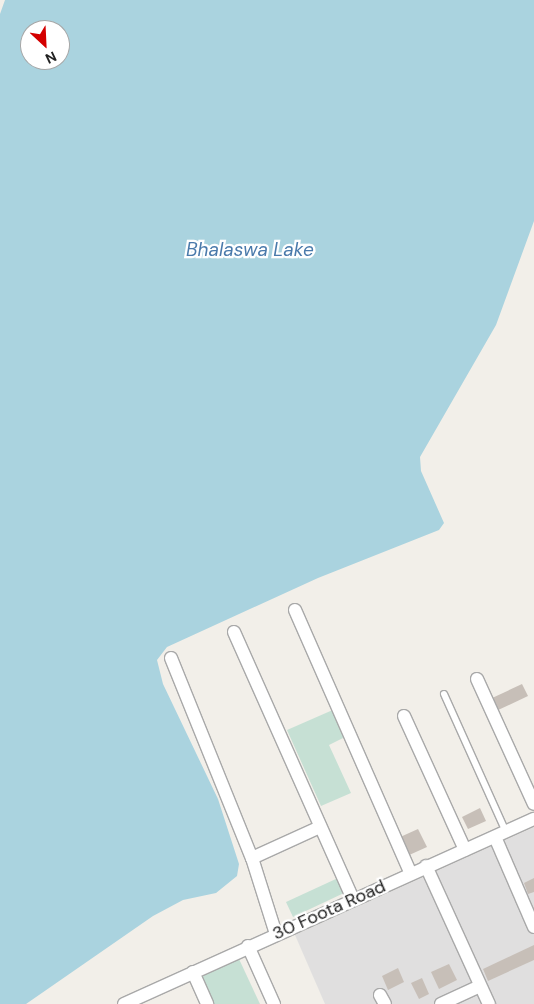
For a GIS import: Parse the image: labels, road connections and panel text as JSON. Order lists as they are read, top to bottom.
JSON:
{
  "streets": {
    "street": ["30 Foota Road"]
  },
  "water": ["Bhalaswa Lake"],
  "north": "bottom right"
}
